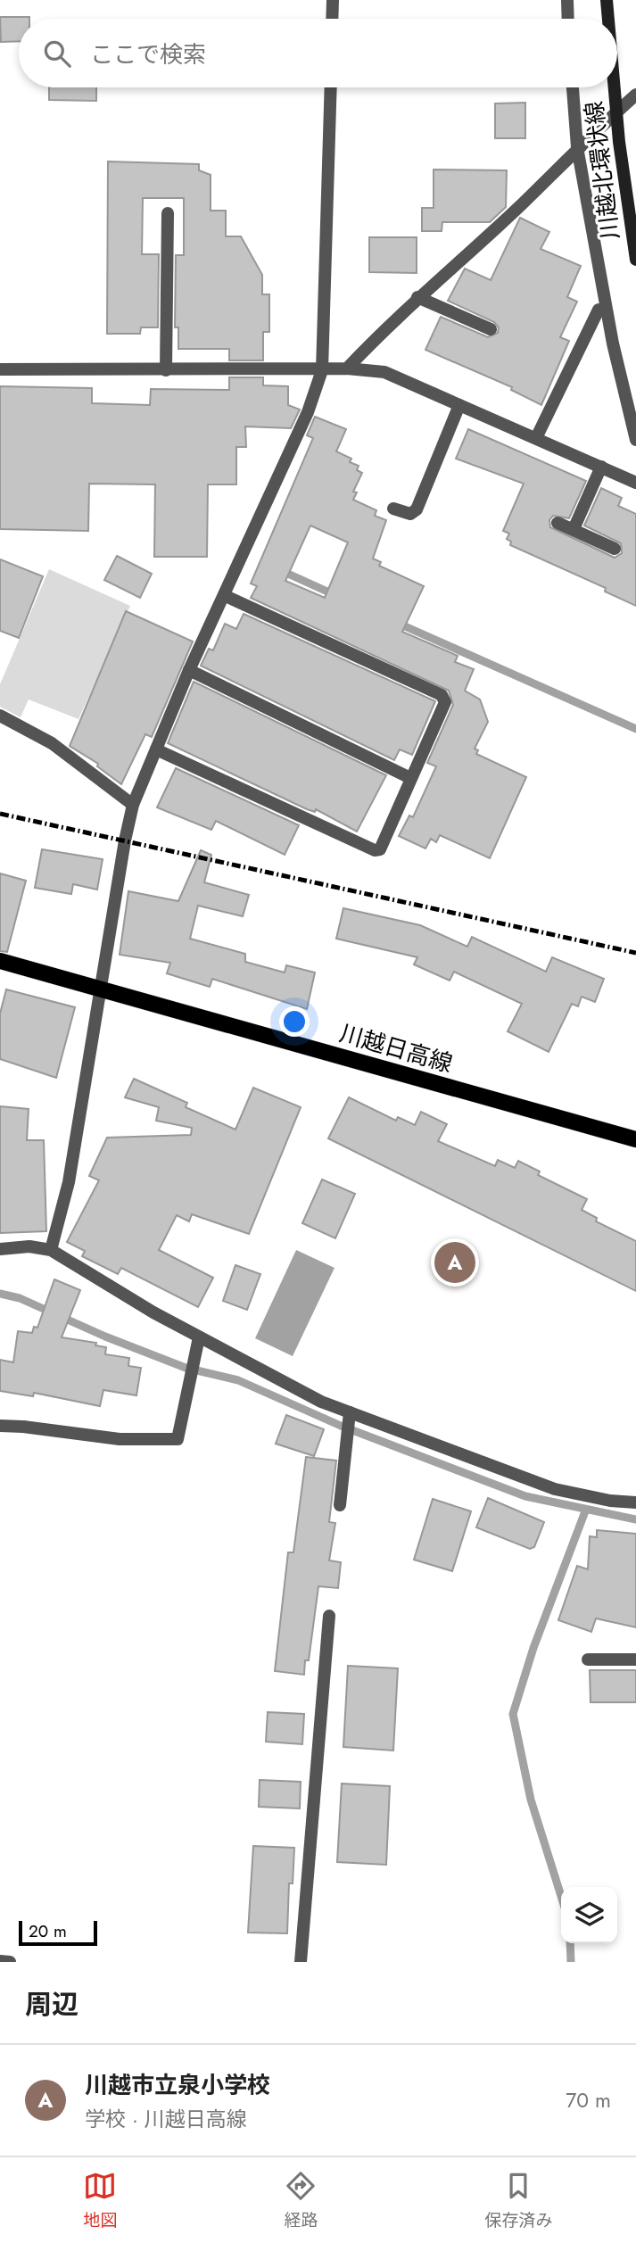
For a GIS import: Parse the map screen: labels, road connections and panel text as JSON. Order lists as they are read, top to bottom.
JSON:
{
  "streets": {
    "main road": ["川越北環状線", "川越日高線"]
  },
  "scale_bar": "20 m",
  "page": {
    "search": "ここで検索",
    "pins": "A",
    "scale": "20 m",
    "heading": "周辺",
    "list": [
      {
        "mark": "A",
        "name": "川越市立泉小学校",
        "note": "学校 · 川越日高線",
        "value": "70 m"
      }
    ],
    "nav": ["地図", "経路", "保存済み"]
  }
}
